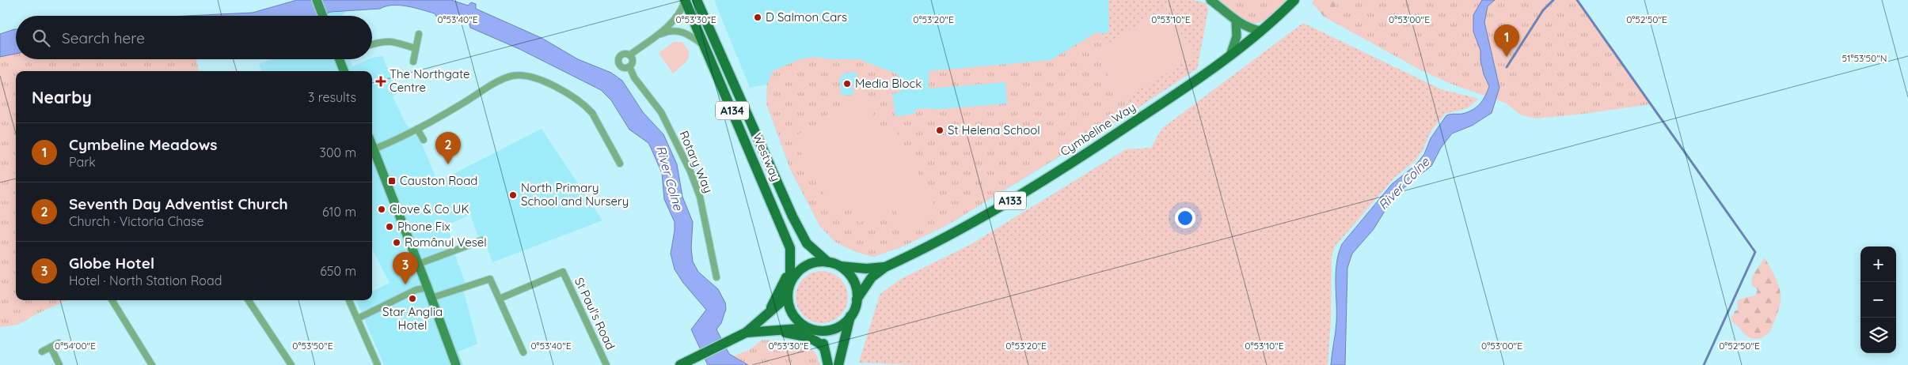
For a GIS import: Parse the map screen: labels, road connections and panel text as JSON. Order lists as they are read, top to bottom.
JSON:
{
  "streets": {
    "main road": [
      "A134",
      "Cymbeline Way",
      "Westway",
      "A133"
    ],
    "street": ["Rotary Way", "St Paul's Road"]
  },
  "crossings": [
    ["A134", "Westway"],
    ["A134", "A133"],
    ["Cymbeline Way", "A133"],
    ["Westway", "A133"]
  ],
  "water": ["River Colne"],
  "places": {
    "other": [
      "D Salmon Cars",
      "Media Block",
      "St Helena School",
      "North Primary School and Nursery",
      "Clove & Co UK",
      "Phone Fix",
      "Românul Vesel",
      "Star Anglia Hotel"
    ],
    "health": ["The Northgate Centre"],
    "transit": ["Causton Road"]
  },
  "page": {
    "search": "Search here",
    "pins": ["1", "2", "3"],
    "heading": ["Nearby", "3 results"],
    "list": [
      {
        "mark": "1",
        "name": "Cymbeline Meadows",
        "note": "Park",
        "value": "300 m"
      },
      {
        "mark": "2",
        "name": "Seventh Day Adventist Church",
        "note": "Church · Victoria Chase",
        "value": "610 m"
      },
      {
        "mark": "3",
        "name": "Globe Hotel",
        "note": "Hotel · North Station Road",
        "value": "650 m"
      }
    ],
    "map_buttons": ["+", "−"]
  },
  "coordinates": [
    "0°53'40\"E",
    "0°53'30\"E",
    "0°53'20\"E",
    "0°53'10\"E",
    "0°53'00\"E",
    "0°52'50\"E",
    "51°53'50\"N",
    "0°54'00\"E",
    "0°53'50\"E"
  ]
}
